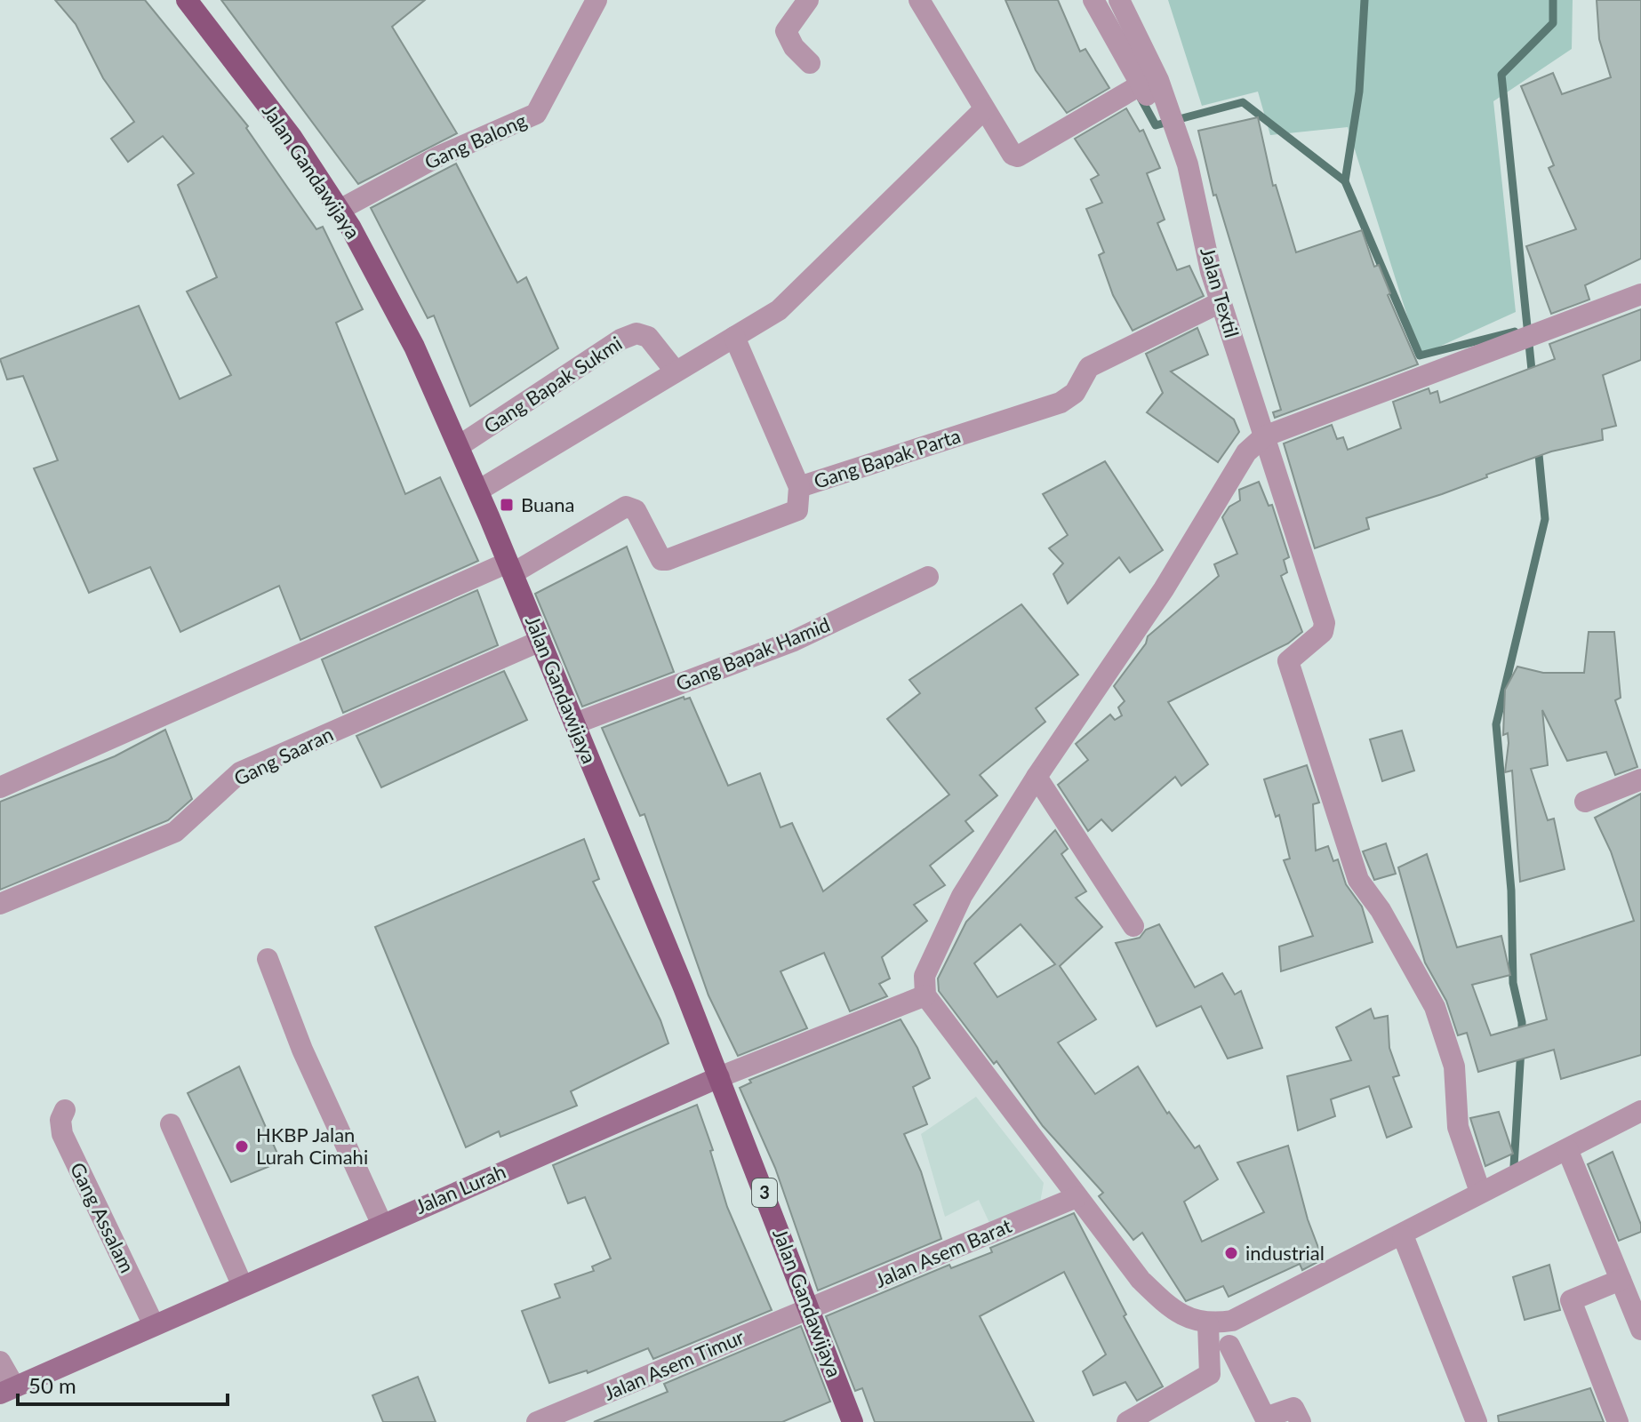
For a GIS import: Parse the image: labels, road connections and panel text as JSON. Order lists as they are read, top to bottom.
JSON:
{
  "streets": {
    "main road": ["Jalan Gandawijaya", "Jalan Lurah", "3"],
    "street": [
      "Gang Balong",
      "Jalan Textil",
      "Gang Bapak Sukmi",
      "Gang Bapak Parta",
      "Gang Bapak Hamid",
      "Gang Saaran",
      "Gang Assalam",
      "Jalan Asem Barat",
      "Jalan Asem Timur"
    ]
  },
  "crossings": [
    ["Gang Balong", "Jalan Gandawijaya"],
    ["Jalan Gandawijaya", "Gang Bapak Sukmi"],
    ["Jalan Gandawijaya", "Gang Bapak Parta"],
    ["Jalan Gandawijaya", "Gang Bapak Hamid"],
    ["Jalan Gandawijaya", "Gang Saaran"],
    ["Jalan Gandawijaya", "Jalan Lurah"],
    ["Jalan Gandawijaya", "Jalan Asem Barat"],
    ["Jalan Gandawijaya", "Jalan Asem Timur"],
    ["Jalan Textil", "Gang Bapak Parta"],
    ["Jalan Lurah", "Gang Assalam"],
    ["Jalan Asem Barat", "Jalan Asem Timur"]
  ],
  "places": {
    "transit": ["Buana"],
    "other": ["HKBP Jalan Lurah Cimahi", "industrial"]
  },
  "scale_bar": "50 m"
}
